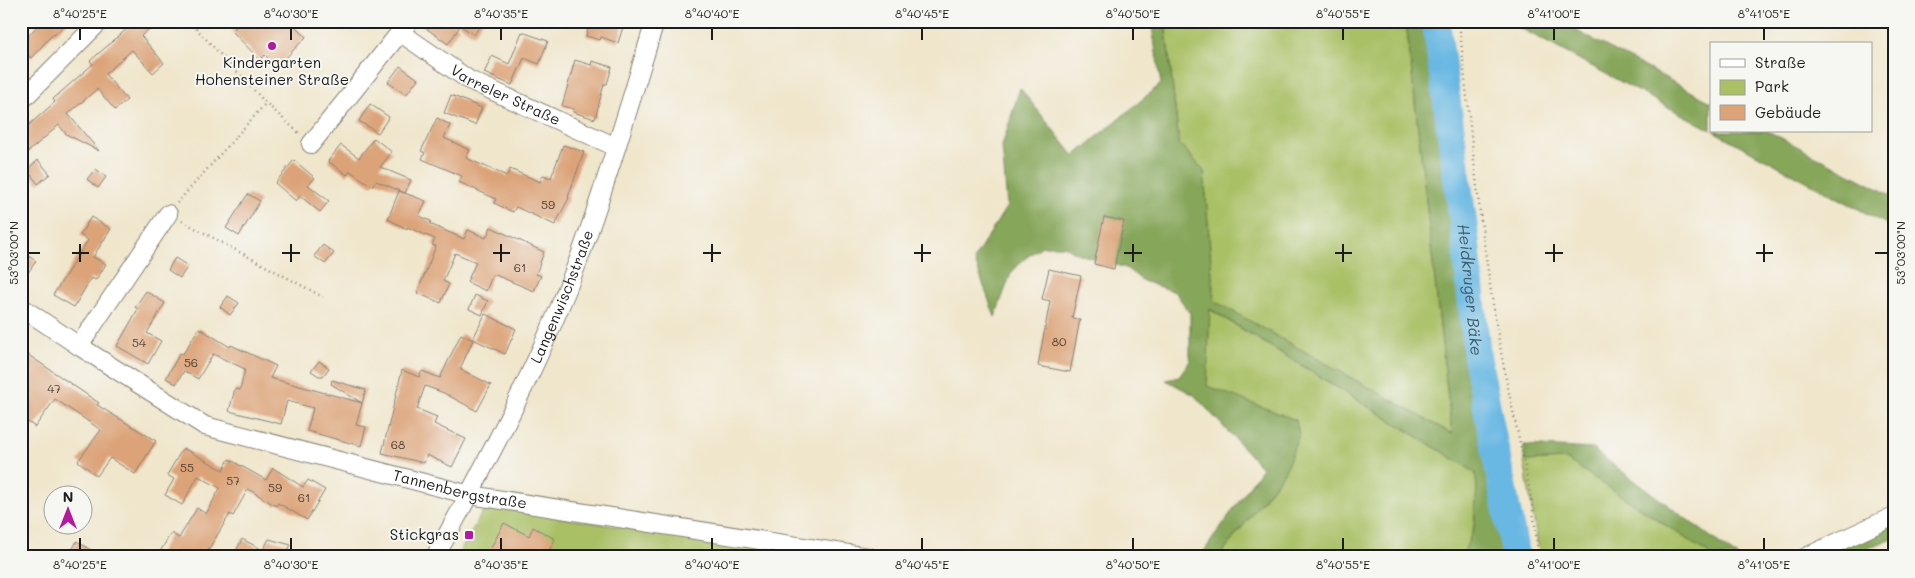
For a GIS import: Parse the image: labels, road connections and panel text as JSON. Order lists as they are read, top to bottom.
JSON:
{
  "streets": {
    "street": ["Varreler Straße", "Langenwischstraße", "Tannenbergstraße"]
  },
  "crossings": [
    ["Varreler Straße", "Langenwischstraße"],
    ["Langenwischstraße", "Tannenbergstraße"]
  ],
  "water": ["Heidkruger Bäke"],
  "places": {
    "other": ["Kindergarten Hohensteiner Straße"],
    "transit": ["Stickgras"]
  },
  "house_numbers": [
    "59",
    "61",
    "80",
    "54",
    "56",
    "47",
    "68",
    "55",
    "57",
    "59",
    "61"
  ],
  "legend": ["Straße", "Park", "Gebäude"],
  "north": "top",
  "coordinates": [
    "8°40'25\"E",
    "8°40'30\"E",
    "8°40'35\"E",
    "8°40'40\"E",
    "8°40'45\"E",
    "8°40'50\"E",
    "8°40'55\"E",
    "8°41'00\"E",
    "8°41'05\"E",
    "53°03'00\"N"
  ]
}
